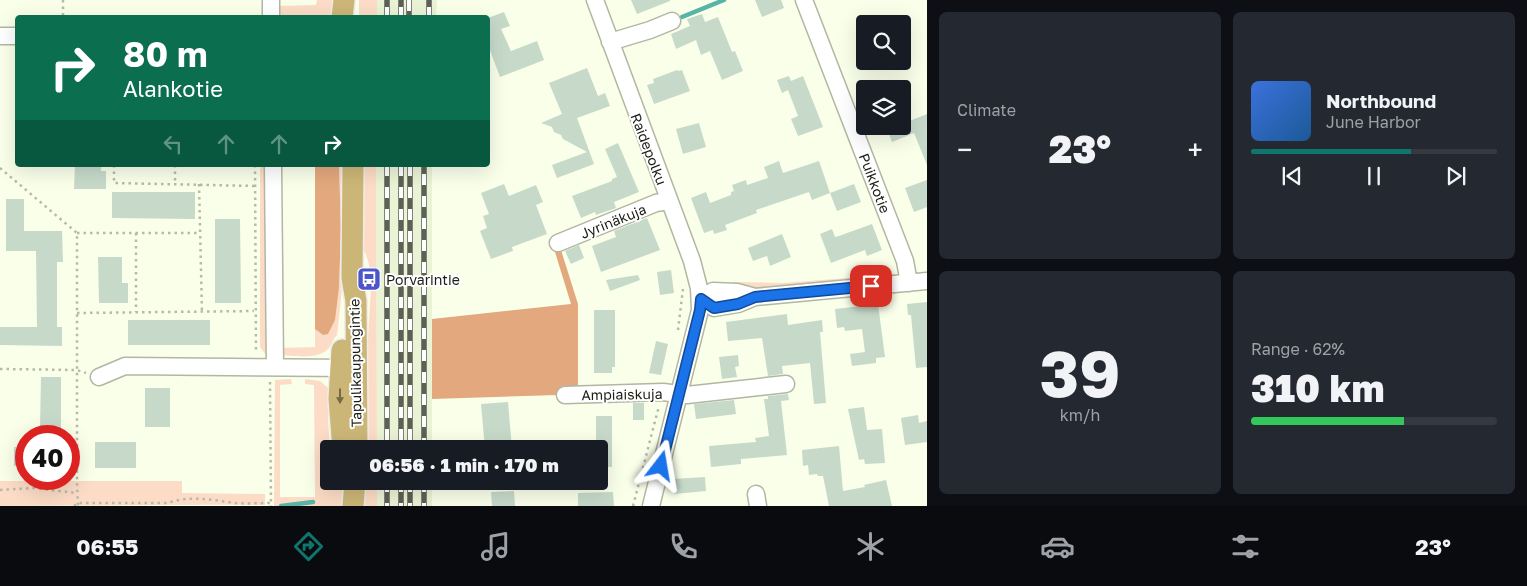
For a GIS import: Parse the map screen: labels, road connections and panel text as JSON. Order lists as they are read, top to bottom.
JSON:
{
  "streets": {
    "main road": ["Tapulikaupungintie"],
    "street": [
      "Raidepolku",
      "Puikkotie",
      "Jyrinäkuja",
      "Ampiaiskuja"
    ]
  },
  "crossings": [
    ["Raidepolku", "Jyrinäkuja"]
  ],
  "places": {
    "bus stop": ["Porvarintie"]
  },
  "page": {
    "tile": [
      "Climate",
      ["39", "km/h"],
      ["Range · 62%", "310 km"]
    ],
    "turn": ["80 m", "Alankotie"],
    "song": ["Northbound", "June Harbor"],
    "heat": ["−", "23°", "+"],
    "limit": "40",
    "trip": "06:56 · 1 min · 170 m",
    "tabs": ["06:55", "23°"]
  }
}
